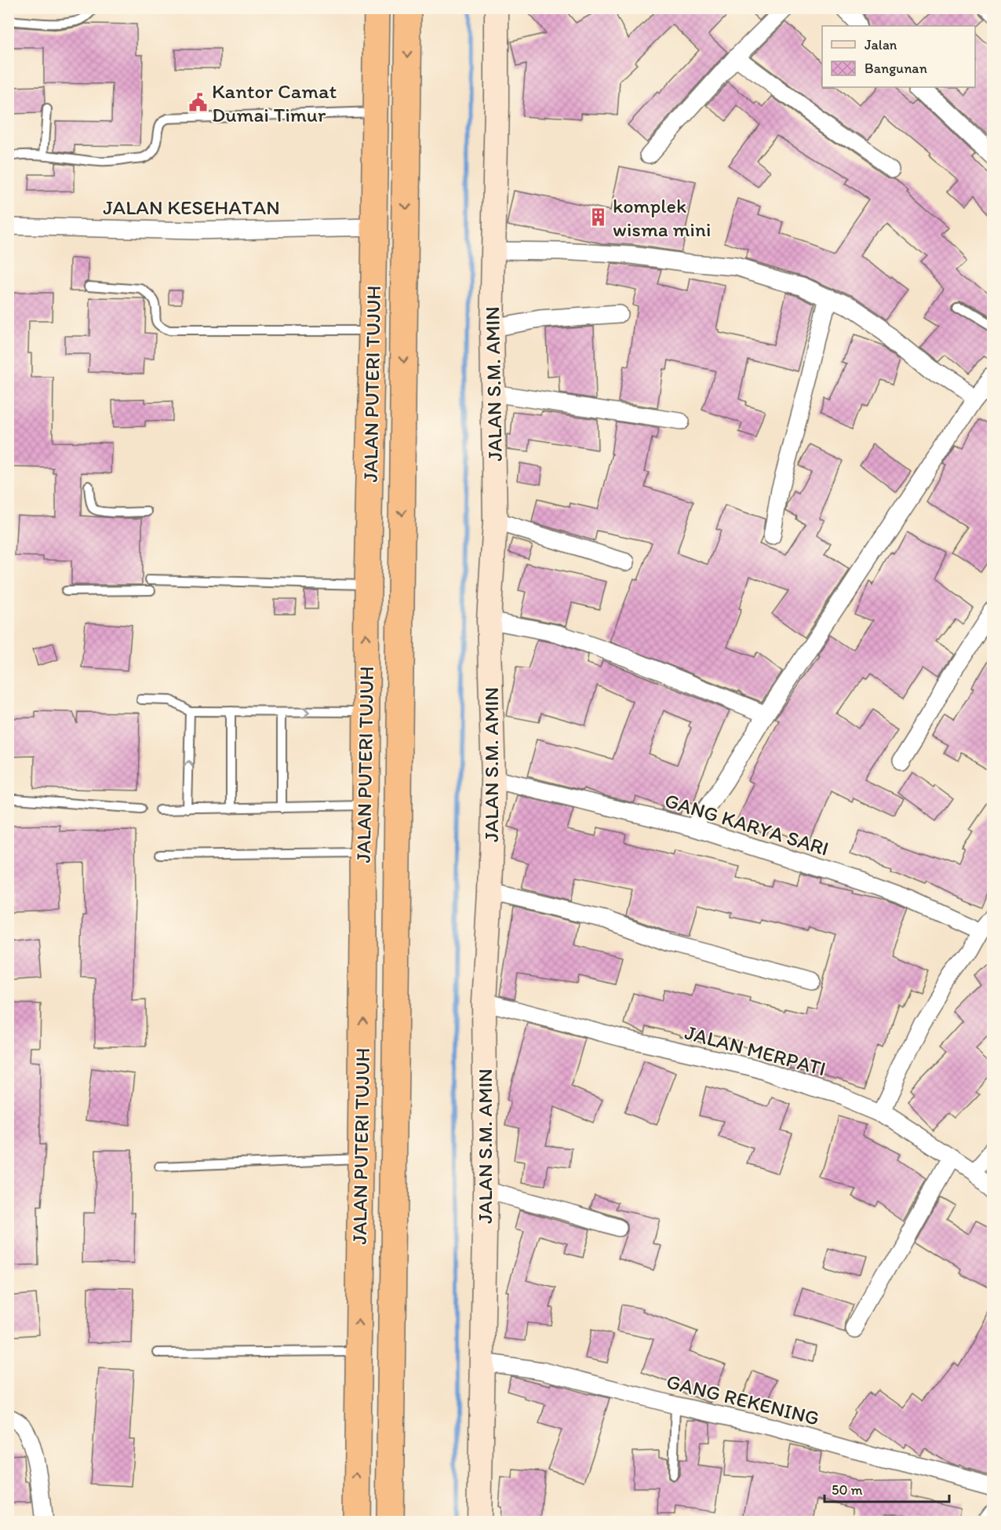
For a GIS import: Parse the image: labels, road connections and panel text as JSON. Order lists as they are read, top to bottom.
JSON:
{
  "streets": {
    "highway": ["JALAN PUTERI TUJUH"],
    "street": [
      "JALAN KESEHATAN",
      "JALAN S.M. AMIN",
      "GANG KARYA SARI",
      "JALAN MERPATI",
      "GANG REKENING"
    ]
  },
  "crossings": [
    ["JALAN KESEHATAN", "JALAN PUTERI TUJUH"],
    ["JALAN S.M. AMIN", "GANG KARYA SARI"],
    ["JALAN S.M. AMIN", "JALAN MERPATI"],
    ["JALAN S.M. AMIN", "GANG REKENING"]
  ],
  "places": {
    "public building": ["Kantor Camat Dumai Timur"],
    "building": ["komplek wisma mini"]
  },
  "legend": ["Jalan", "Bangunan"],
  "scale_bar": "50 m"
}
